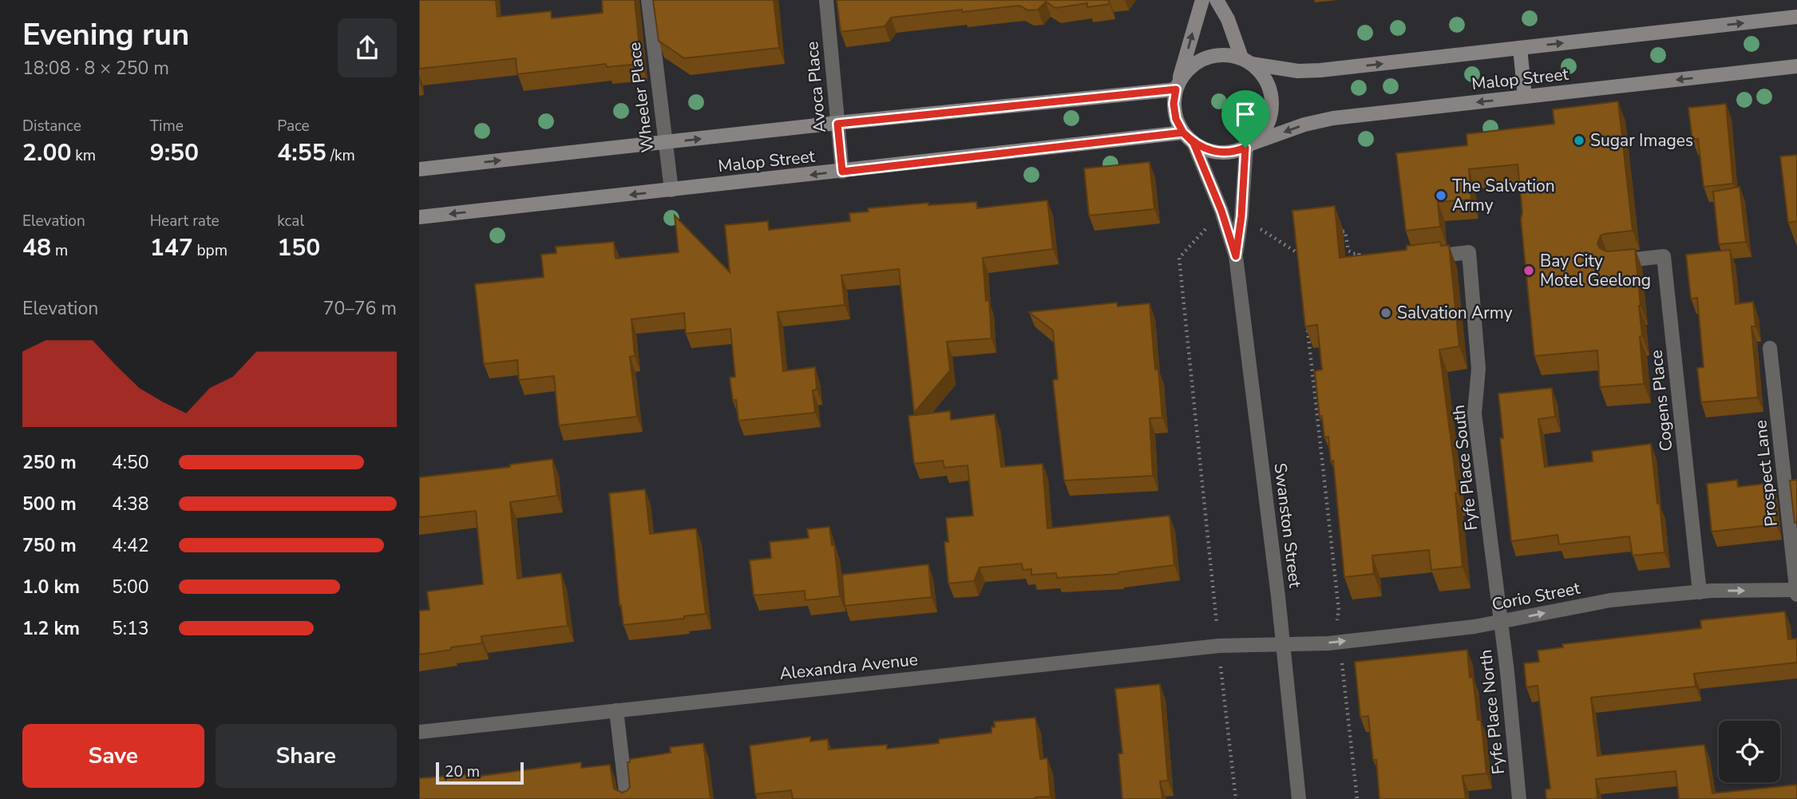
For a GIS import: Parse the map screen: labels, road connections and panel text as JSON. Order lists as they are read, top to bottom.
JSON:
{
  "streets": {
    "street": [
      "Malop Street",
      "Avoca Place",
      "Wheeler Place",
      "Cogens Place",
      "Fyfe Place South",
      "Prospect Lane",
      "Swanston Street",
      "Corio Street",
      "Alexandra Avenue",
      "Fyfe Place North"
    ]
  },
  "crossings": [
    ["Malop Street", "Avoca Place"],
    ["Malop Street", "Wheeler Place"],
    ["Malop Street", "Swanston Street"],
    ["Cogens Place", "Corio Street"],
    ["Fyfe Place South", "Corio Street"],
    ["Fyfe Place South", "Fyfe Place North"],
    ["Prospect Lane", "Corio Street"],
    ["Swanston Street", "Corio Street"],
    ["Swanston Street", "Alexandra Avenue"],
    ["Corio Street", "Alexandra Avenue"],
    ["Corio Street", "Fyfe Place North"]
  ],
  "one_way": ["Corio Street"],
  "places": [
    "Sugar Images",
    "The Salvation Army",
    "Bay City Motel Geelong",
    "Salvation Army"
  ],
  "scale_bar": "20 m",
  "page": {
    "heading": ["Evening run", "18:08 · 8 × 250 m"],
    "stats": [
      ["Distance", "2.00 km"],
      ["Time", "9:50"],
      ["Pace", "4:55 /km"],
      ["Elevation", "48 m"],
      ["Heart rate", "147 bpm"],
      ["kcal", "150"]
    ],
    "chart": ["Elevation", "70–76 m"],
    "list": [
      {
        "name": "250 m",
        "note": "4:50"
      },
      {
        "name": "500 m",
        "note": "4:38"
      },
      {
        "name": "750 m",
        "note": "4:42"
      },
      {
        "name": "1.0 km",
        "note": "5:00"
      },
      {
        "name": "1.2 km",
        "note": "5:13"
      }
    ],
    "buttons": ["Save", "Share"],
    "scale": "20 m"
  }
}
